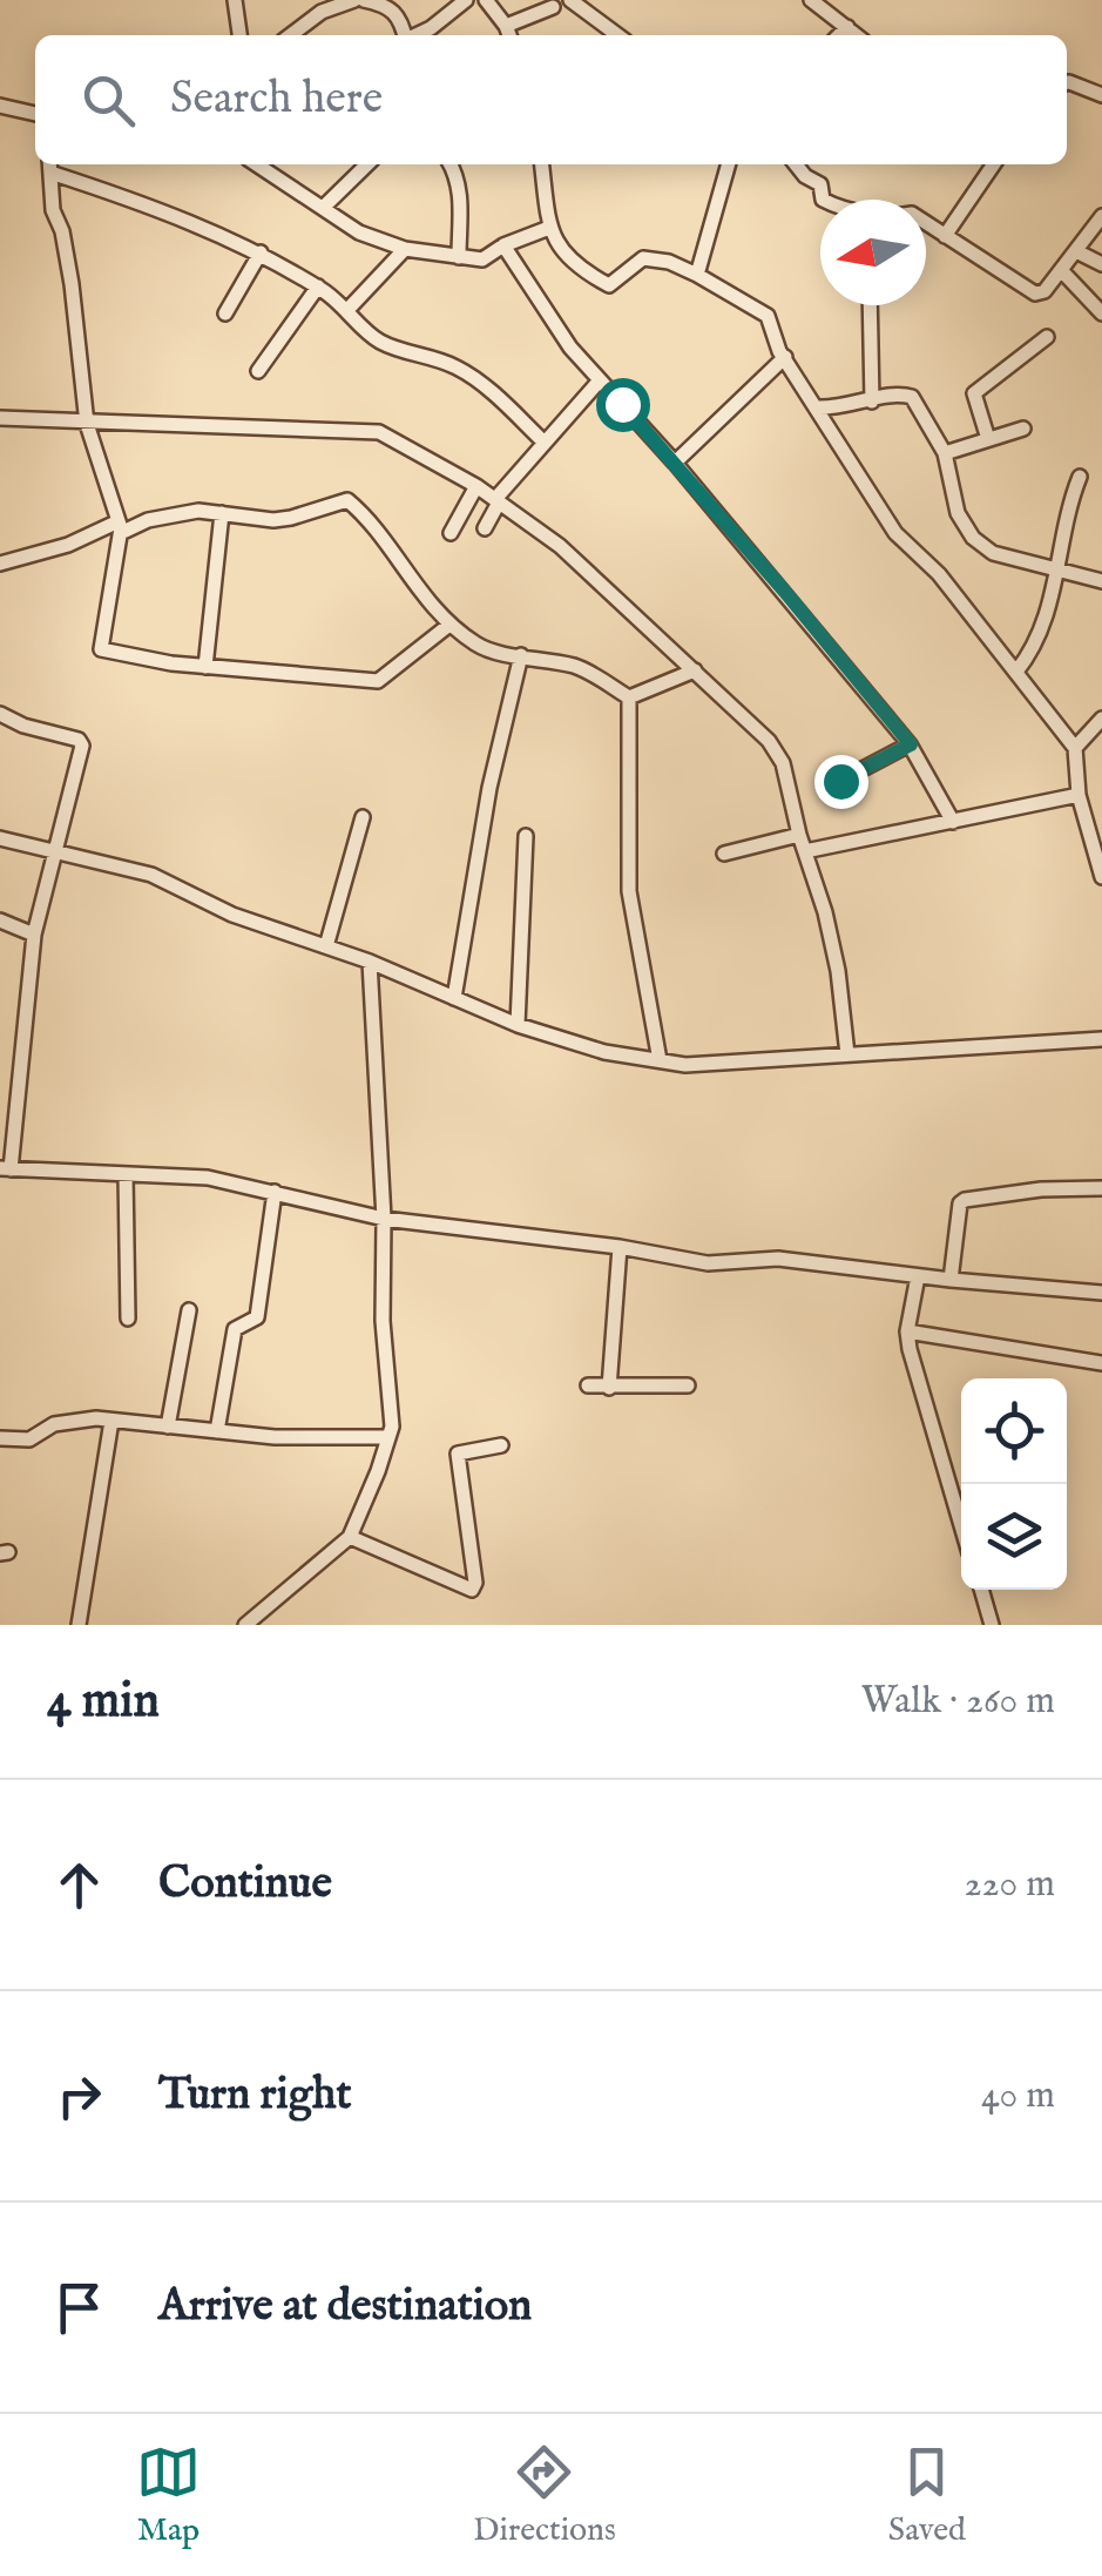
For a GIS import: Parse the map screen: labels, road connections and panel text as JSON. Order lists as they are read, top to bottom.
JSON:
{
  "north": "left",
  "page": {
    "search": "Search here",
    "heading": ["4 min", "Walk · 260 m"],
    "list": [
      ["Continue", "220 m"],
      ["Turn right", "40 m"],
      "Arrive at destination"
    ],
    "nav": ["Map", "Directions", "Saved"]
  }
}
